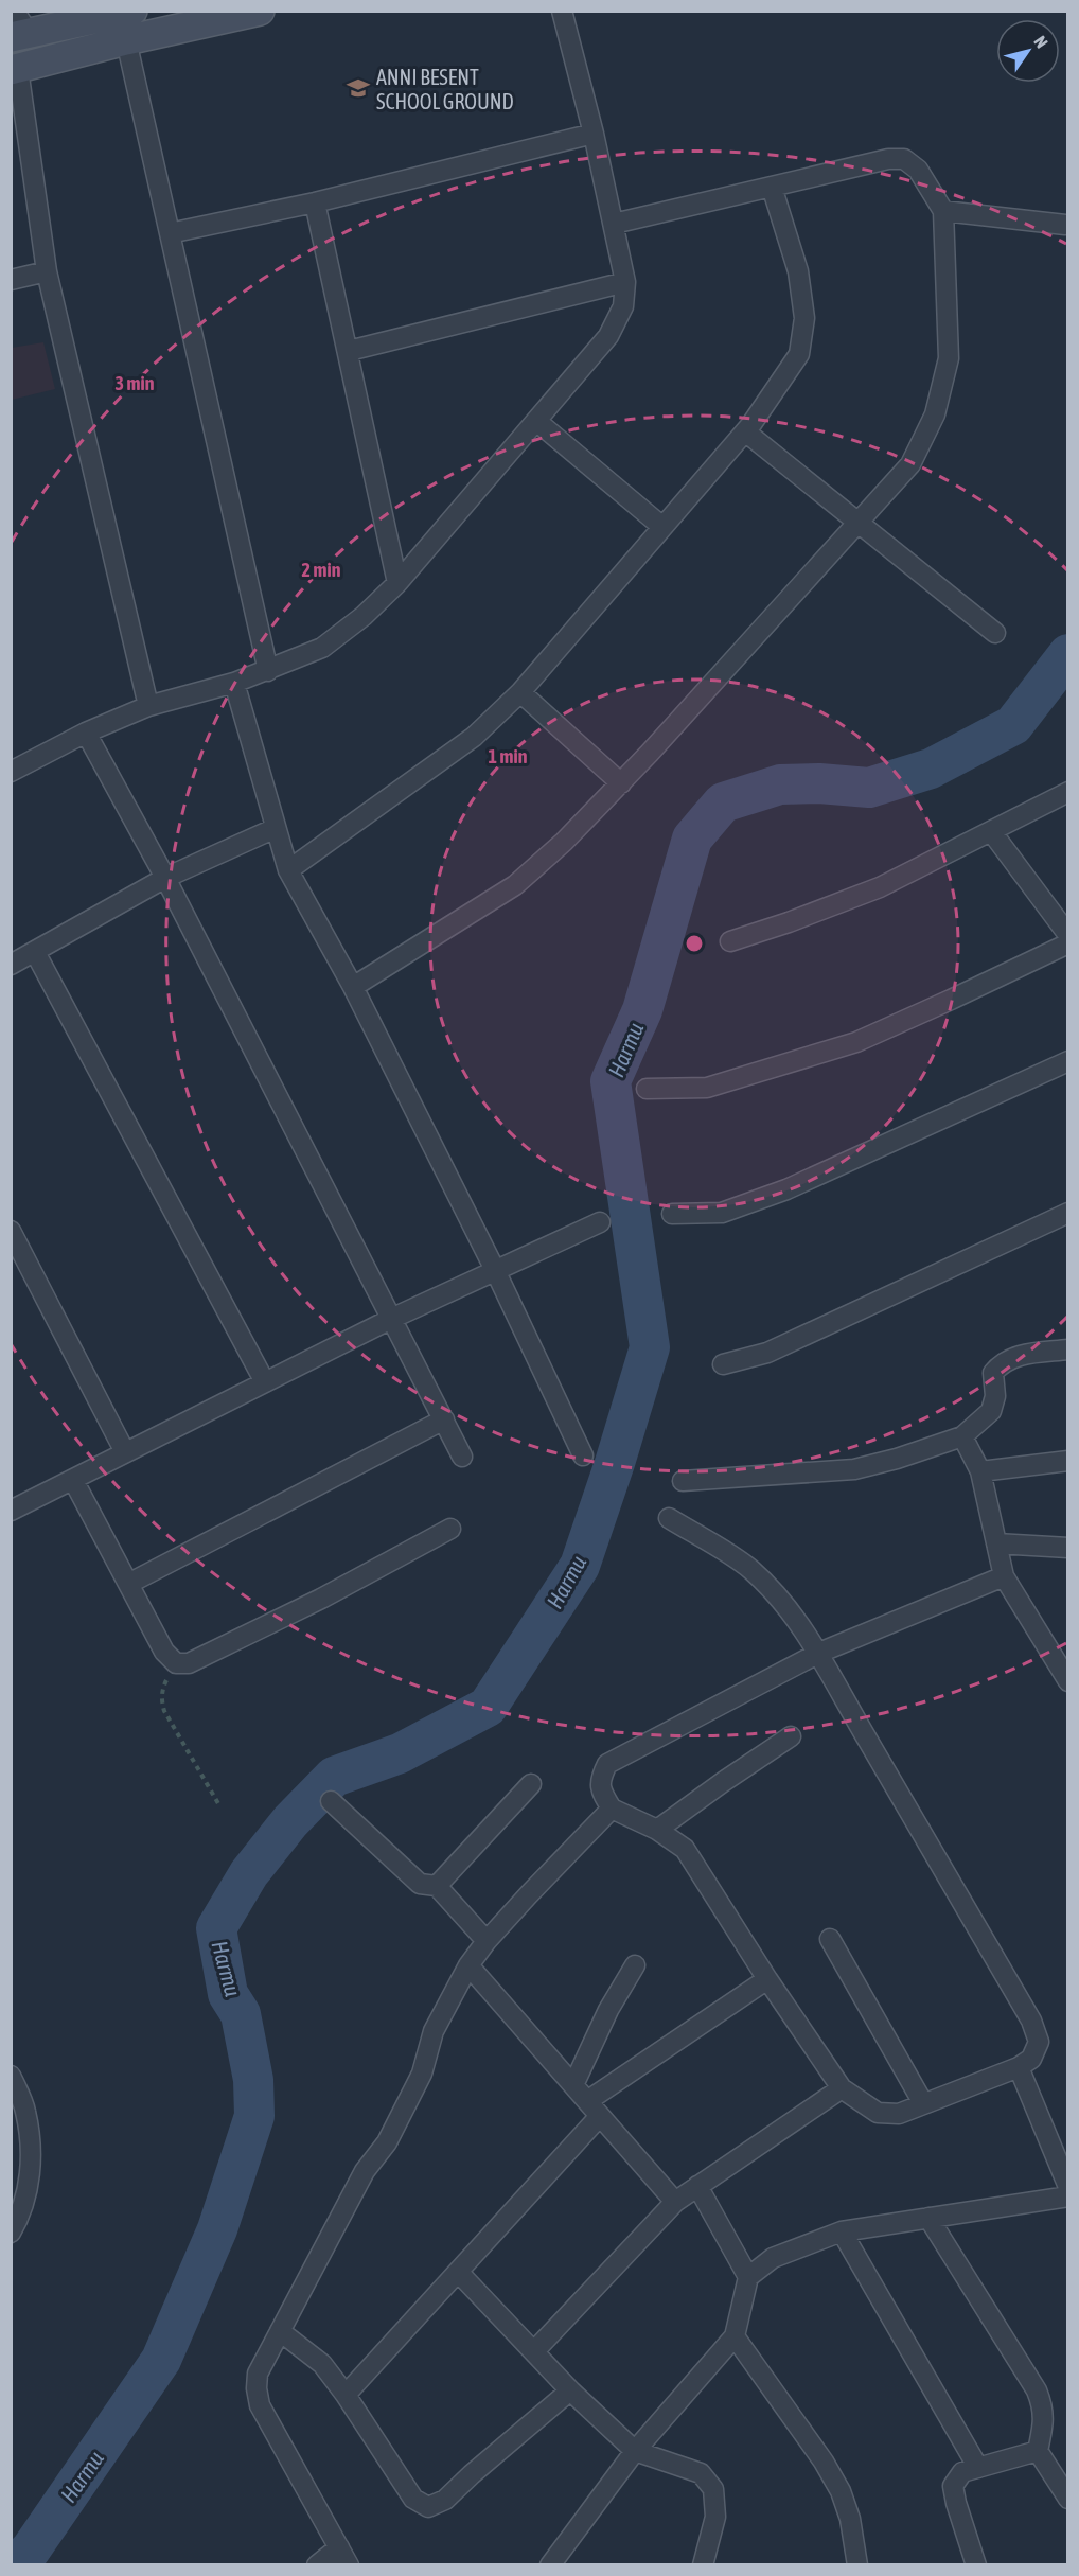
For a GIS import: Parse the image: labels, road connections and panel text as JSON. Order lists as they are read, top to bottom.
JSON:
{
  "water": ["Harmu"],
  "places": {
    "school or university": ["ANNI BESENT SCHOOL GROUND"]
  },
  "north": "top right",
  "rings": ["3 min", "2 min", "1 min"]
}
